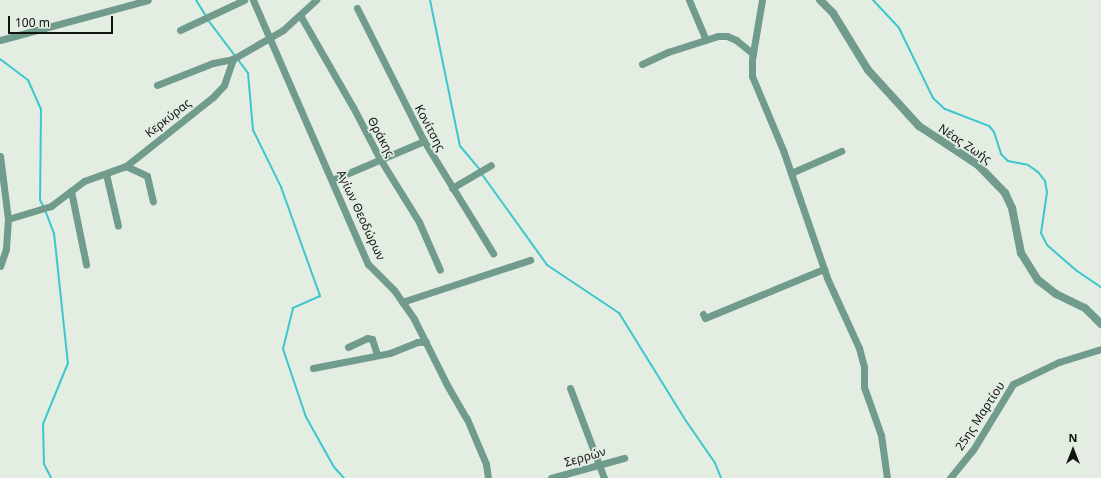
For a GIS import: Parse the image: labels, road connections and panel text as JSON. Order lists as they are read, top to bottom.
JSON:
{
  "streets": {
    "street": [
      "Κερκύρας",
      "Κονίτσης",
      "Θράκης",
      "Νέας Ζωής",
      "Αγίων Θεοδώρων",
      "25ης Μαρτίου",
      "Σερρών"
    ]
  },
  "scale_bar": "100 m",
  "north": "top"
}
